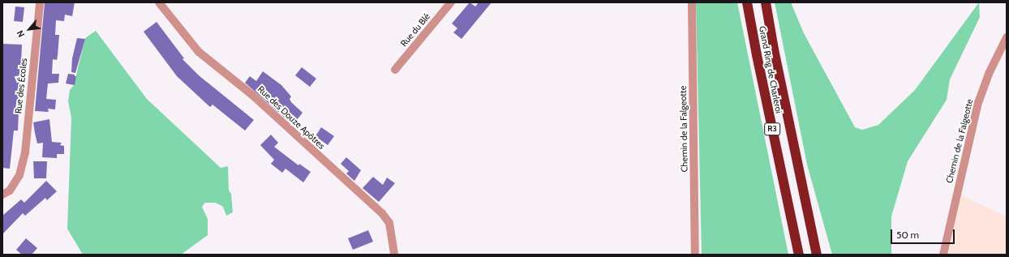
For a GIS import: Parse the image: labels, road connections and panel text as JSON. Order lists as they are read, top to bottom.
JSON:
{
  "streets": {
    "highway": ["Grand Ring de Charleroi", "R3"],
    "street": [
      "Rue du Blé",
      "Rue des Écoles",
      "Rue des Douze Apôtres",
      "Chemin de la Falgeotte"
    ]
  },
  "scale_bar": "50 m",
  "north": "bottom left"
}
